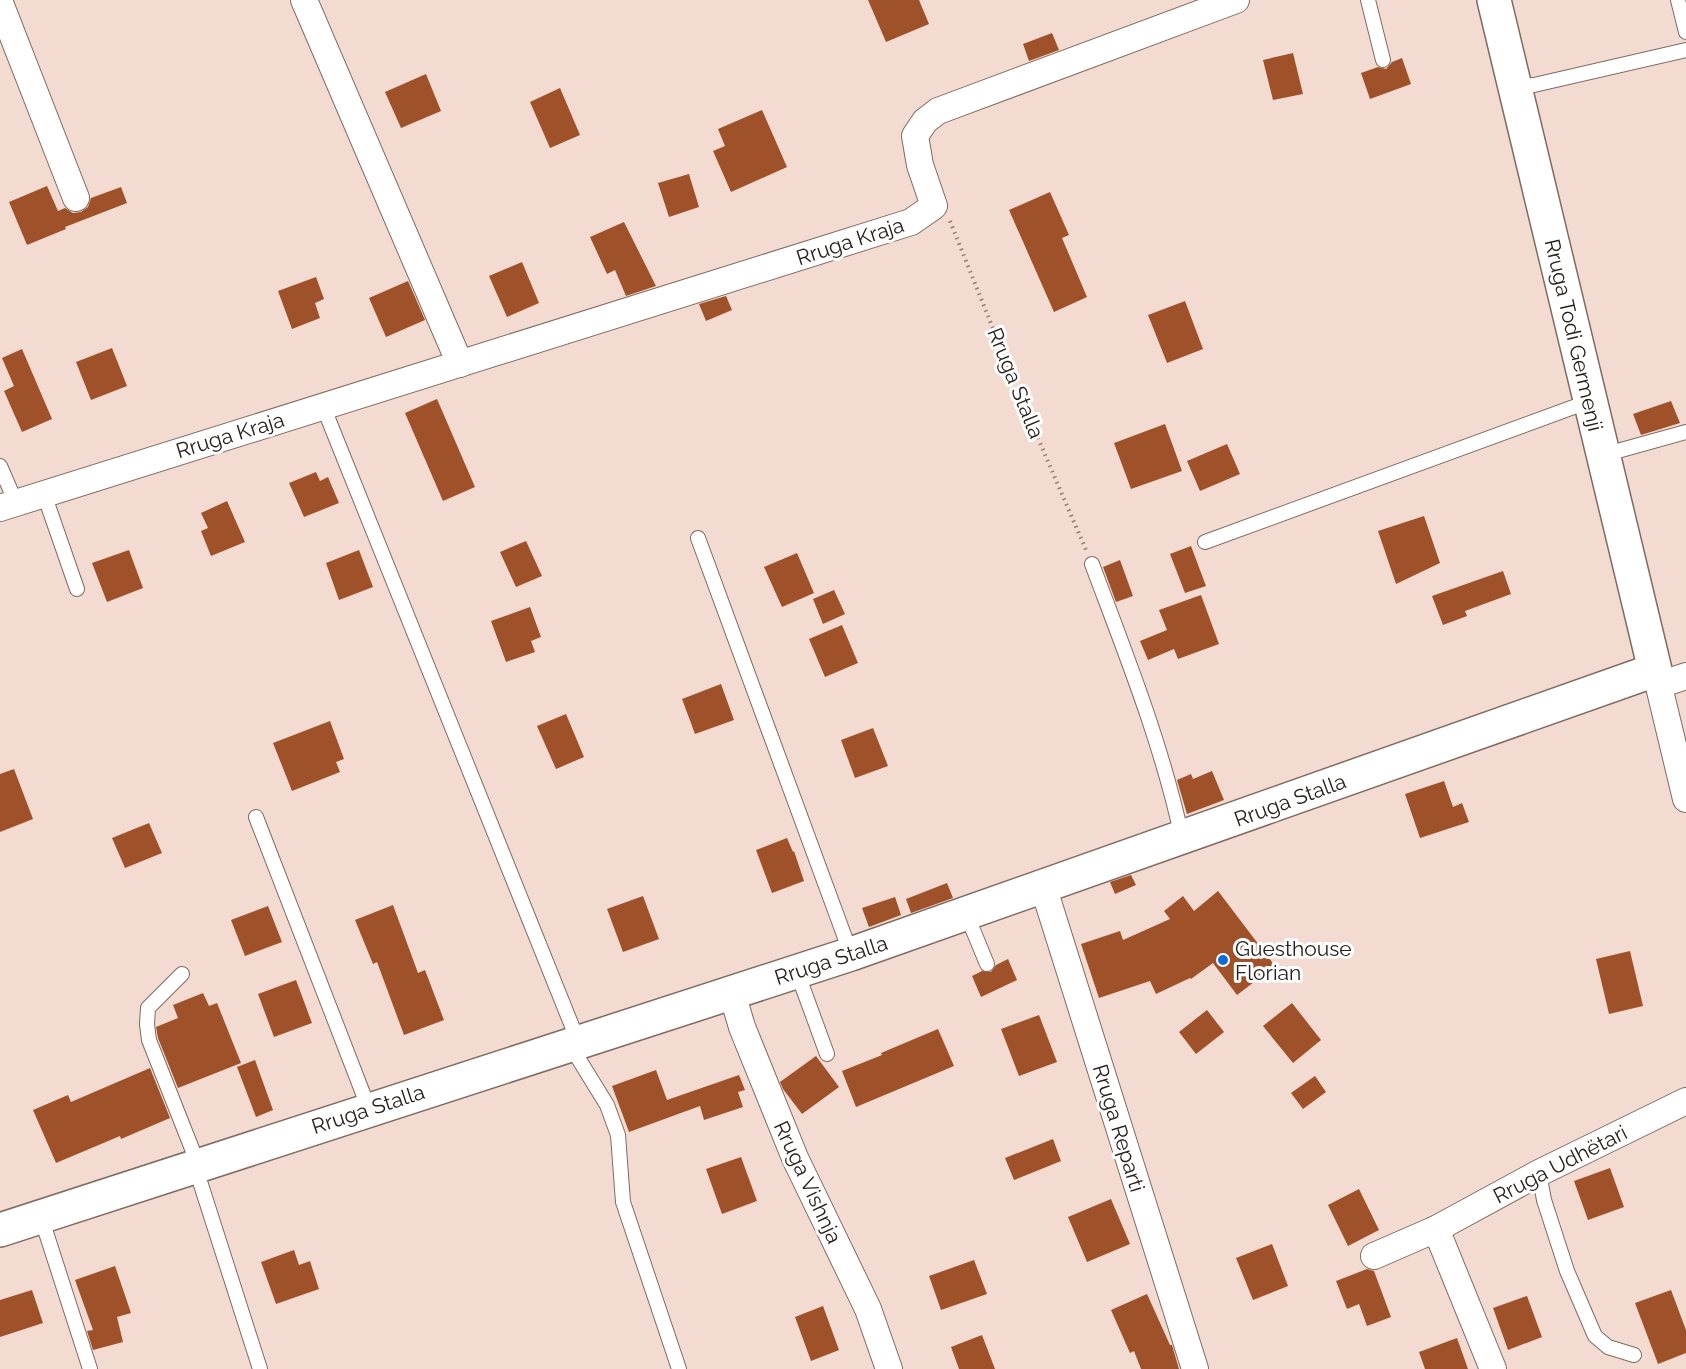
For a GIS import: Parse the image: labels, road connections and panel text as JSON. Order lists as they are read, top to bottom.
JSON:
{
  "streets": {
    "street": [
      "Rruga Kraja",
      "Rruga Todi Germenji",
      "Rruga Stalla",
      "Rruga Reparti",
      "Rruga Udhëtari",
      "Rruga Vishnja"
    ]
  },
  "crossings": [
    ["Rruga Kraja", "Rruga Stalla"],
    ["Rruga Todi Germenji", "Rruga Stalla"],
    ["Rruga Stalla", "Rruga Reparti"],
    ["Rruga Stalla", "Rruga Vishnja"]
  ],
  "places": ["Guesthouse Florian"]
}
